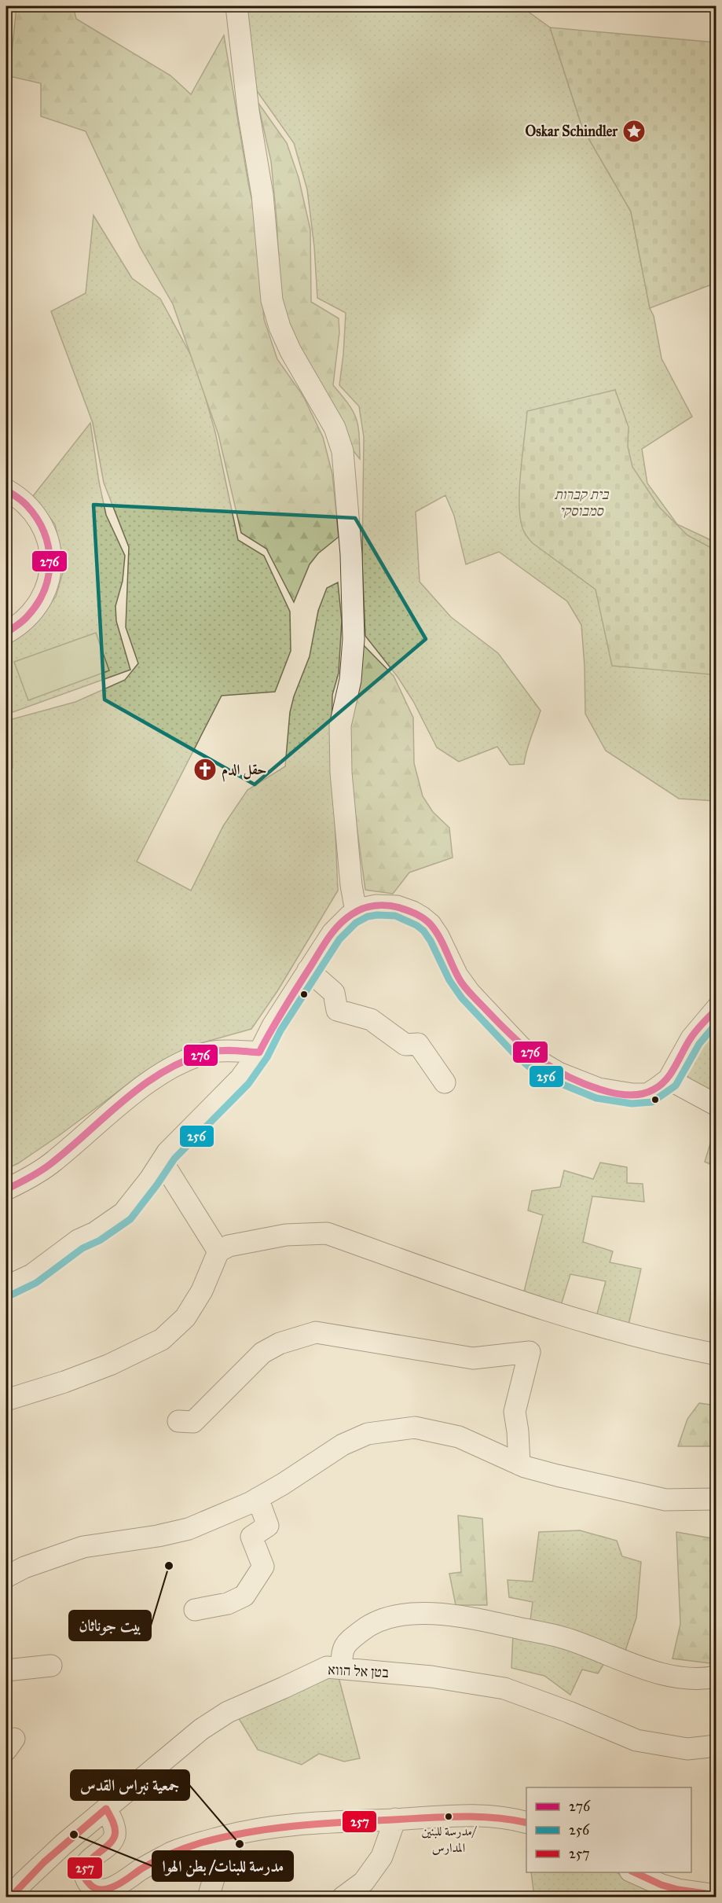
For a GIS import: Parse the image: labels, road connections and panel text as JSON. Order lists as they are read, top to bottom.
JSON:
{
  "streets": {
    "street": ["בטן אל הווא"]
  },
  "parks": ["בית קברות סמבוסקי"],
  "places": {
    "place": ["Oskar Schindler"],
    "church": ["حقل الدم"],
    "other": [
      "بيت جوناثان",
      "مدرسة للبنين/ المدارس",
      "مدرسة للبنات/ بطن الهوا",
      "جمعية نبراس القدس"
    ]
  },
  "lines": ["transit line 276", "transit line 256", "transit line 257"],
  "legend": ["276", "256", "257"]
}
